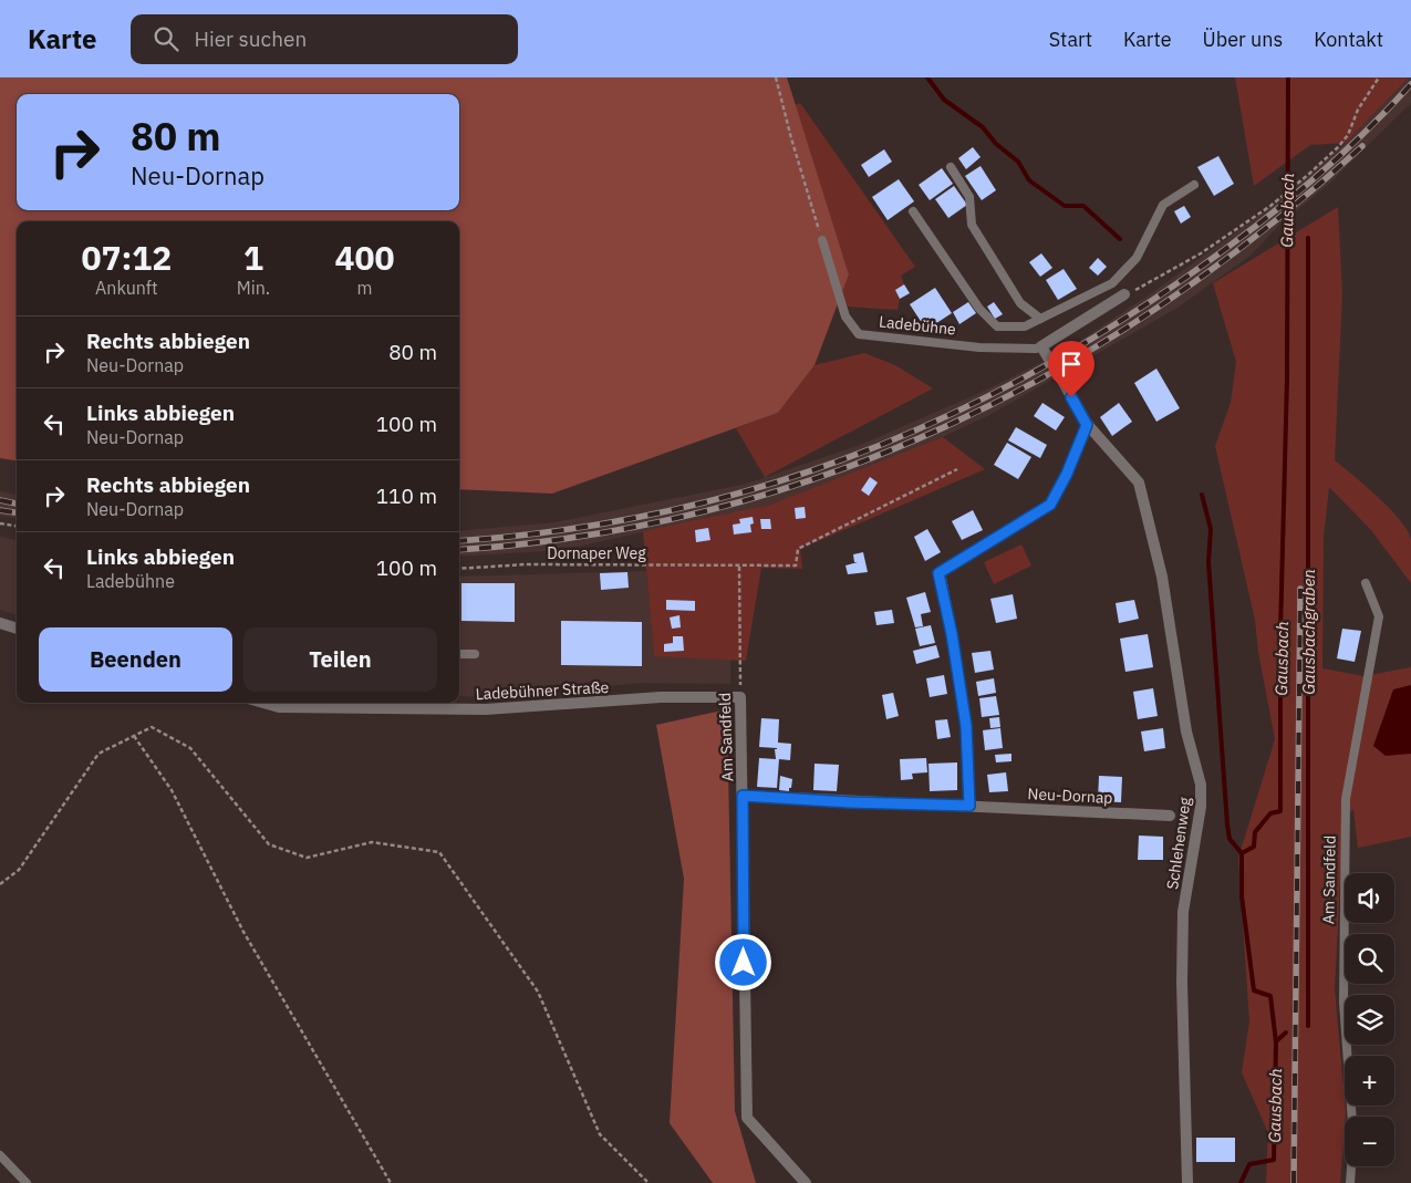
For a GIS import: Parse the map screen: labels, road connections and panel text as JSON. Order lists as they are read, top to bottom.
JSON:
{
  "streets": {
    "street": [
      "Ladebühne",
      "Ladebühner Straße",
      "Am Sandfeld",
      "Neu-Dornap",
      "Schlehenweg"
    ],
    "path": ["Dornaper Weg"]
  },
  "crossings": [
    ["Dornaper Weg", "Am Sandfeld"],
    ["Ladebühner Straße", "Am Sandfeld"],
    ["Am Sandfeld", "Neu-Dornap"]
  ],
  "water": ["Gausbach", "Gausbachgraben"],
  "page": {
    "header": "Karte",
    "search": "Hier suchen",
    "nav": [
      "Start",
      "Karte",
      "Über uns",
      "Kontakt"
    ],
    "turn": ["80 m", "Neu-Dornap"],
    "eta": [
      "07:12",
      "Ankunft",
      "1",
      "Min.",
      "400",
      "m"
    ],
    "list": [
      {
        "name": "Rechts abbiegen",
        "note": "Neu-Dornap",
        "value": "80 m"
      },
      {
        "name": "Links abbiegen",
        "note": "Neu-Dornap",
        "value": "100 m"
      },
      {
        "name": "Rechts abbiegen",
        "note": "Neu-Dornap",
        "value": "110 m"
      },
      {
        "name": "Links abbiegen",
        "note": "Ladebühne",
        "value": "100 m"
      }
    ],
    "buttons": ["Beenden", "Teilen"],
    "map_buttons": ["+", "−"]
  }
}
